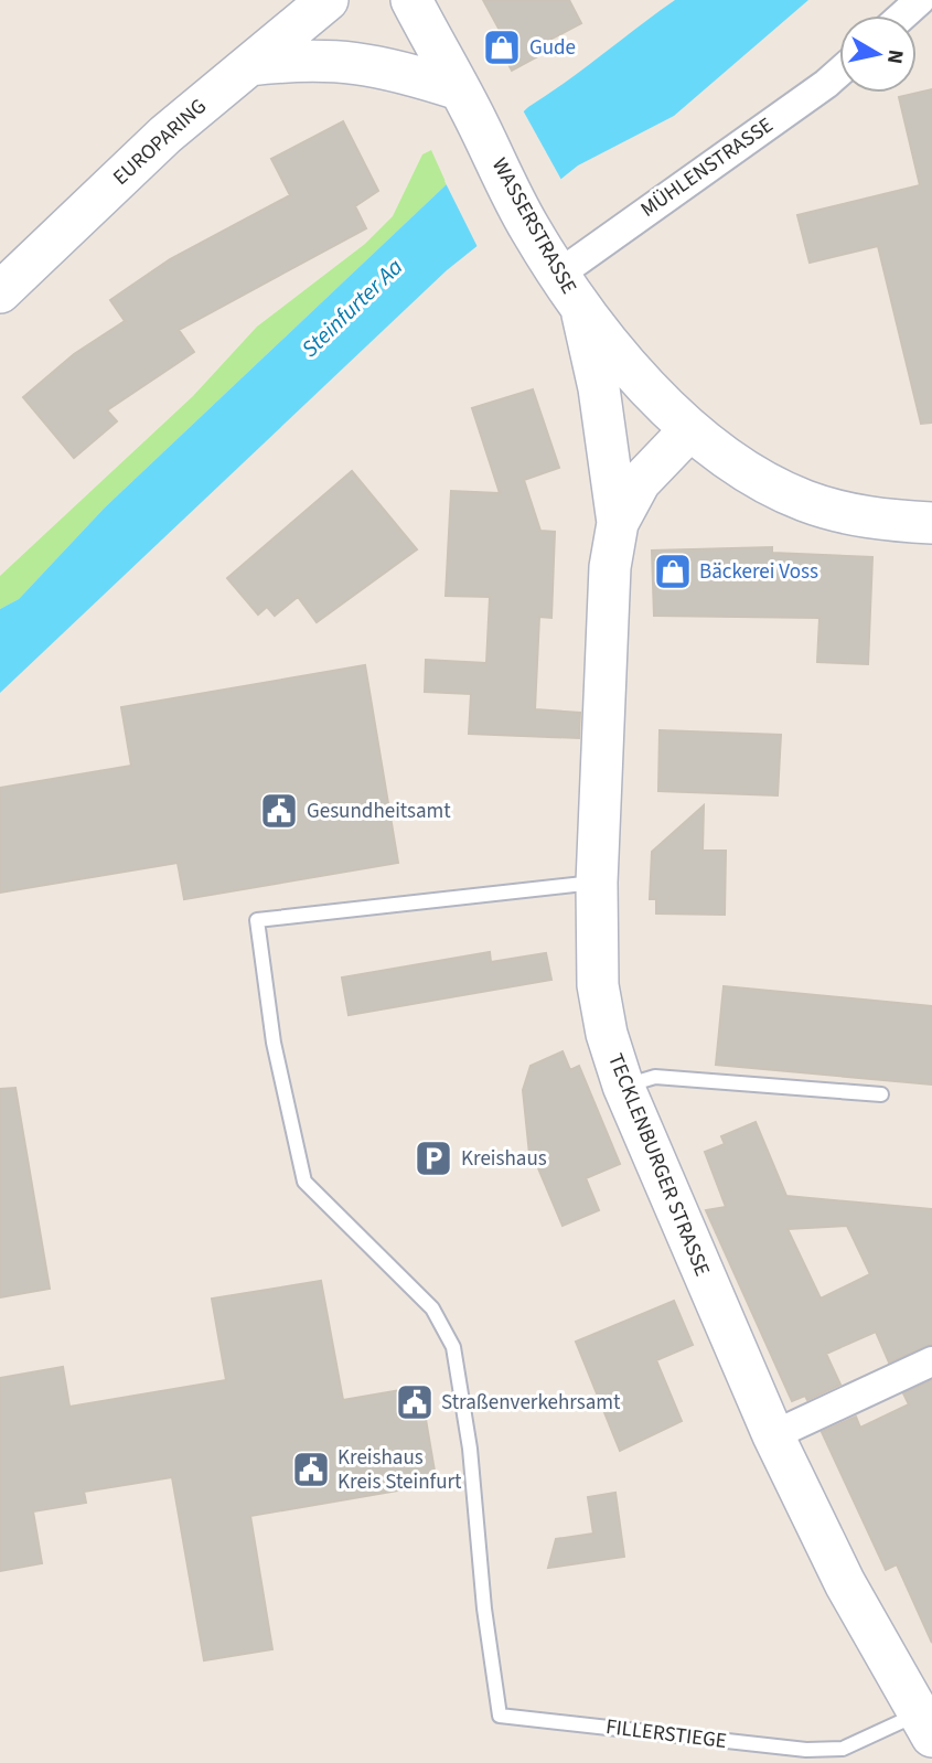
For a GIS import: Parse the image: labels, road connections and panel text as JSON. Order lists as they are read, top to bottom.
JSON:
{
  "streets": {
    "main road": ["EUROPARING", "WASSERSTRASSE", "TECKLENBURGER STRASSE"],
    "street": ["MÜHLENSTRASSE"],
    "lane": ["FILLERSTIEGE"]
  },
  "crossings": [
    ["MÜHLENSTRASSE", "WASSERSTRASSE"],
    ["WASSERSTRASSE", "TECKLENBURGER STRASSE"],
    ["TECKLENBURGER STRASSE", "FILLERSTIEGE"]
  ],
  "water": ["Steinfurter Aa"],
  "places": {
    "shop": ["Gude", "Bäckerei Voss"],
    "public building": ["Gesundheitsamt", "Straßenverkehrsamt", "Kreishaus Kreis Steinfurt"],
    "parking": ["Kreishaus"]
  },
  "north": "right"
}
